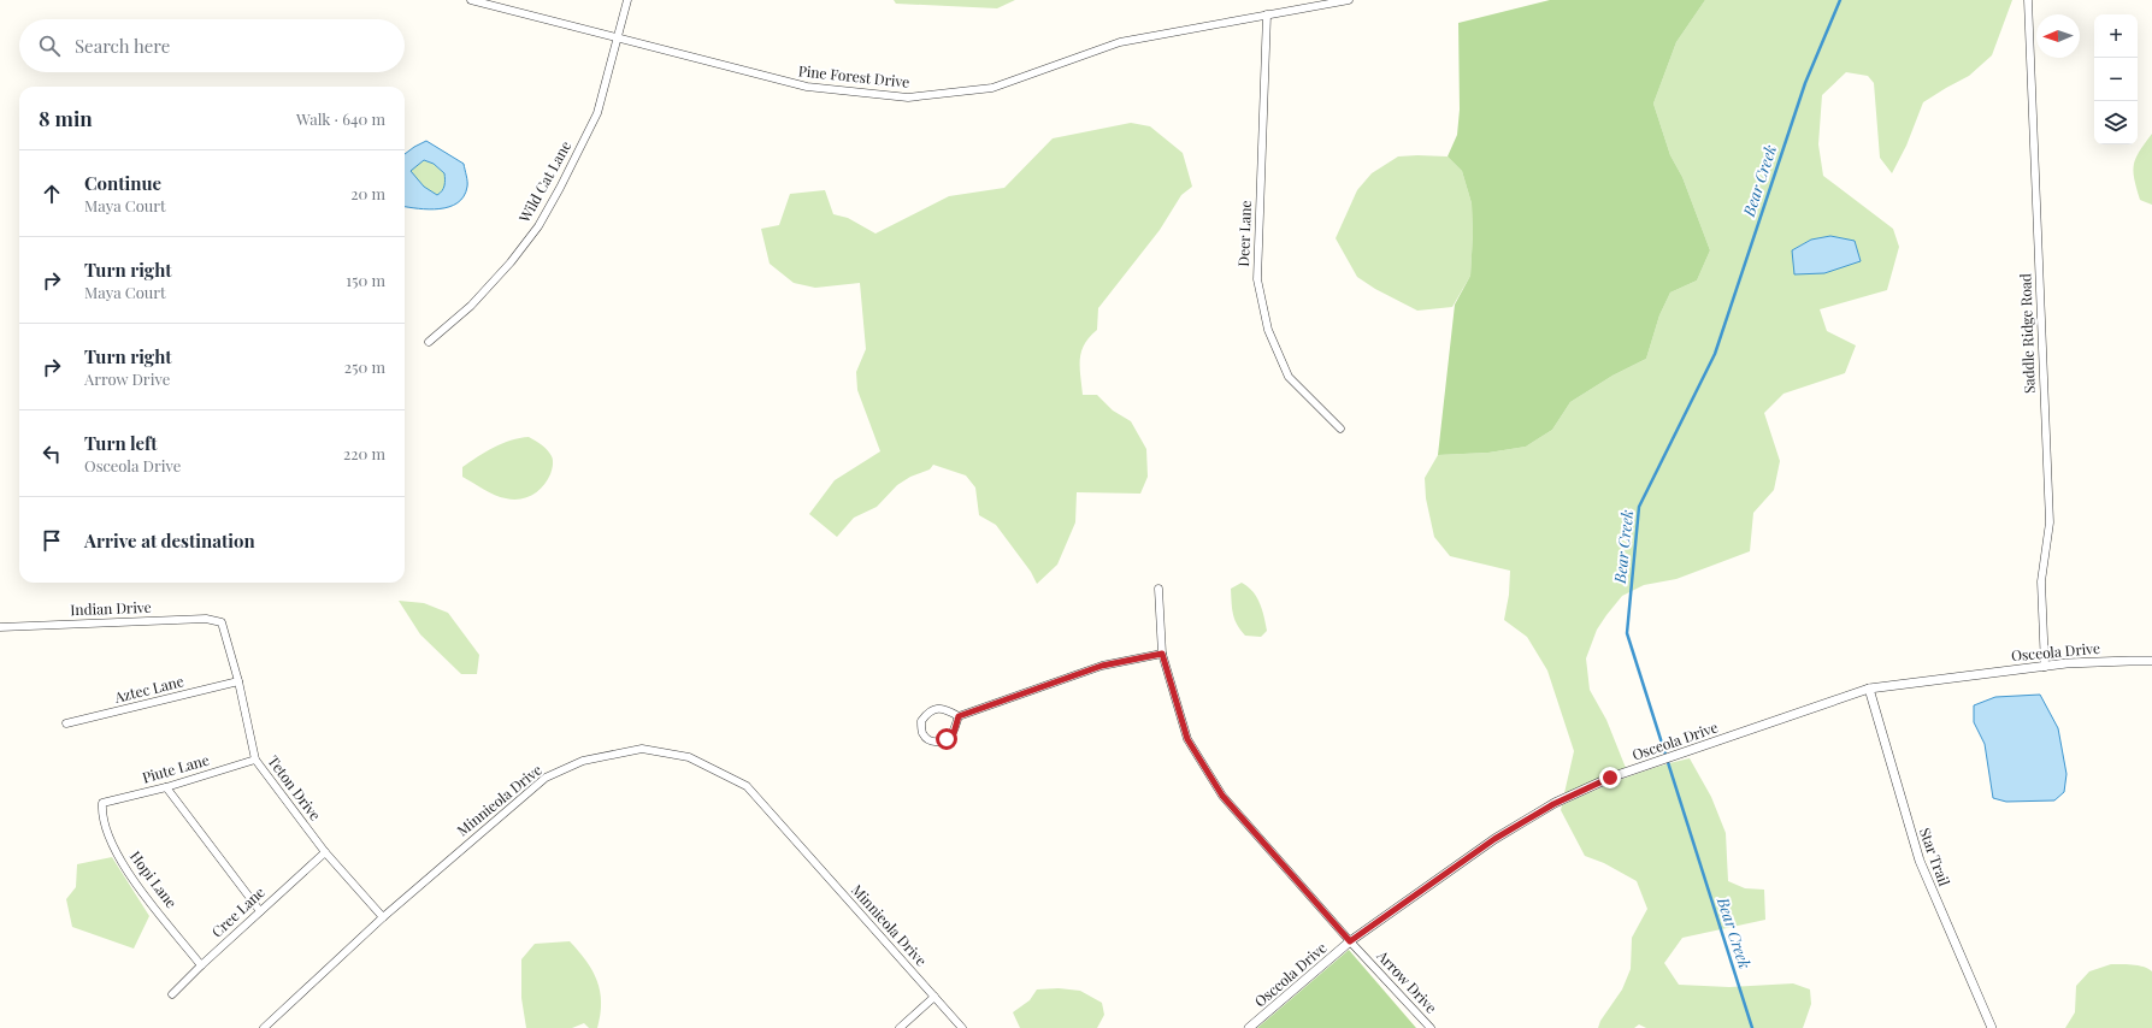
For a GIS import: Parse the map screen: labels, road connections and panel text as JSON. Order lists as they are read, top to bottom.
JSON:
{
  "streets": {
    "street": [
      "Pine Forest Drive",
      "Wild Cat Lane",
      "Deer Lane",
      "Saddle Ridge Road",
      "Indian Drive",
      "Osceola Drive",
      "Aztec Lane",
      "Piute Lane",
      "Teton Drive",
      "Minnieola Drive",
      "Star Trail",
      "Hopi Lane",
      "Cree Lane",
      "Arrow Drive"
    ]
  },
  "crossings": [
    ["Pine Forest Drive", "Wild Cat Lane"],
    ["Pine Forest Drive", "Deer Lane"],
    ["Saddle Ridge Road", "Osceola Drive"],
    ["Indian Drive", "Teton Drive"],
    ["Osceola Drive", "Star Trail"],
    ["Osceola Drive", "Arrow Drive"],
    ["Aztec Lane", "Teton Drive"],
    ["Piute Lane", "Teton Drive"],
    ["Piute Lane", "Hopi Lane"],
    ["Teton Drive", "Minnieola Drive"],
    ["Teton Drive", "Cree Lane"],
    ["Hopi Lane", "Cree Lane"]
  ],
  "water": ["Bear Creek"],
  "north": "left",
  "page": {
    "map_buttons": ["+", "−"],
    "search": "Search here",
    "heading": ["8 min", "Walk · 640 m"],
    "list": [
      ["Continue", "Maya Court", "20 m"],
      ["Turn right", "Maya Court", "150 m"],
      ["Turn right", "Arrow Drive", "250 m"],
      ["Turn left", "Osceola Drive", "220 m"],
      "Arrive at destination"
    ]
  }
}
